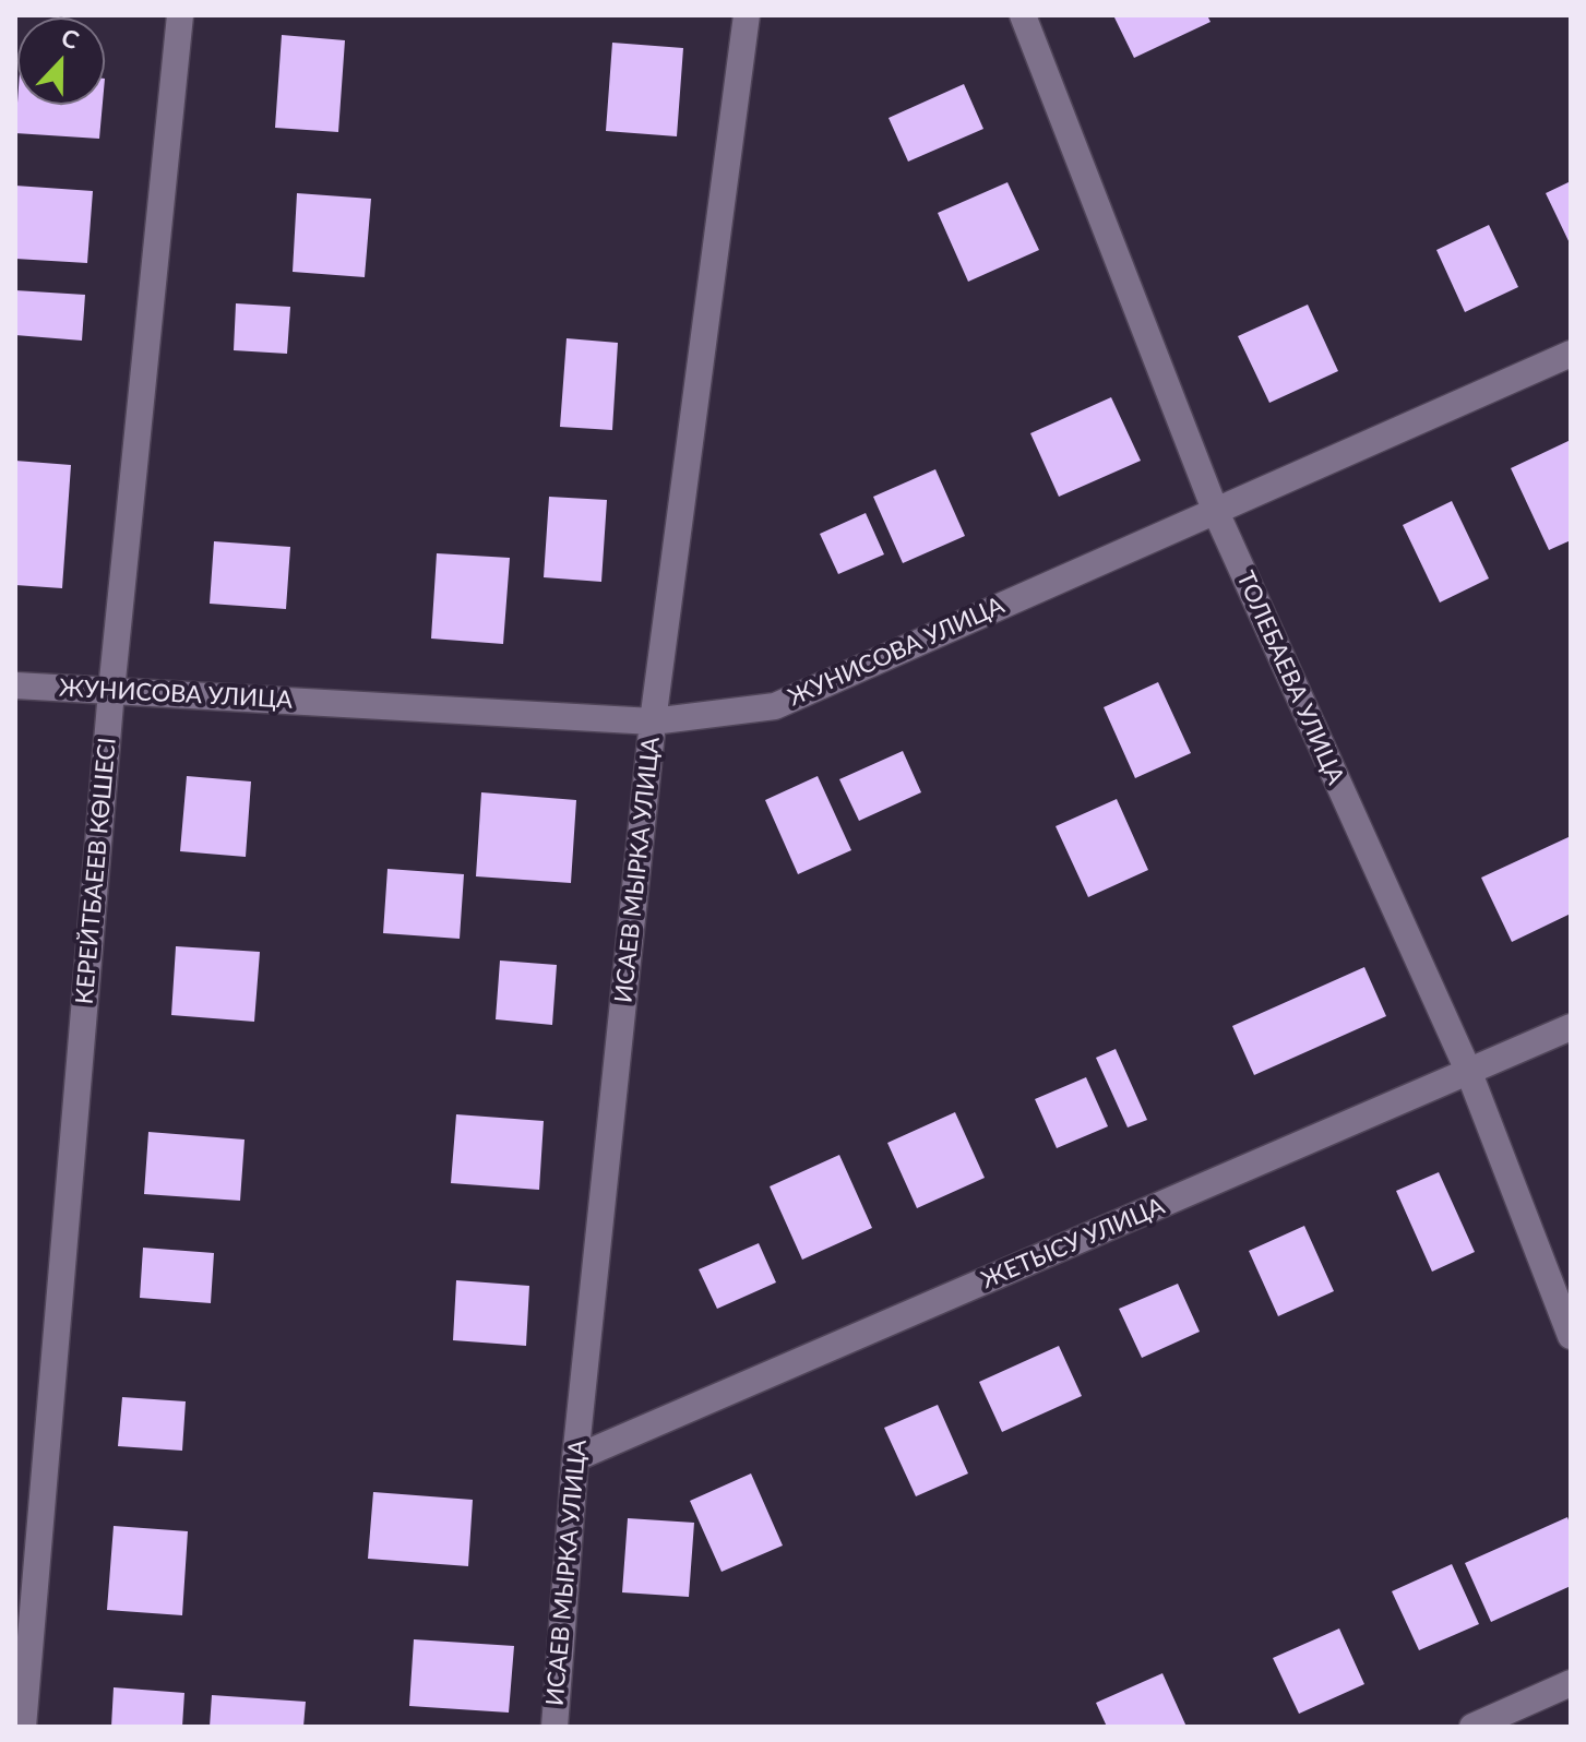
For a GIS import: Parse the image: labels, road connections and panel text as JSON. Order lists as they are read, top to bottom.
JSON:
{
  "streets": {
    "street": [
      "ЖУНИСОВА УЛИЦА",
      "ТОЛЕБАЕВА УЛИЦА",
      "ИСАЕВ МЫРКА УЛИЦА",
      "КЕРЕЙТБАЕЕВ КӨШЕСІ",
      "ЖЕТЫСУ УЛИЦА"
    ]
  },
  "crossings": [
    ["ЖУНИСОВА УЛИЦА", "ТОЛЕБАЕВА УЛИЦА"],
    ["ЖУНИСОВА УЛИЦА", "ИСАЕВ МЫРКА УЛИЦА"],
    ["ЖУНИСОВА УЛИЦА", "КЕРЕЙТБАЕЕВ КӨШЕСІ"],
    ["ТОЛЕБАЕВА УЛИЦА", "ЖЕТЫСУ УЛИЦА"],
    ["ИСАЕВ МЫРКА УЛИЦА", "ЖЕТЫСУ УЛИЦА"]
  ],
  "north": "top"
}
